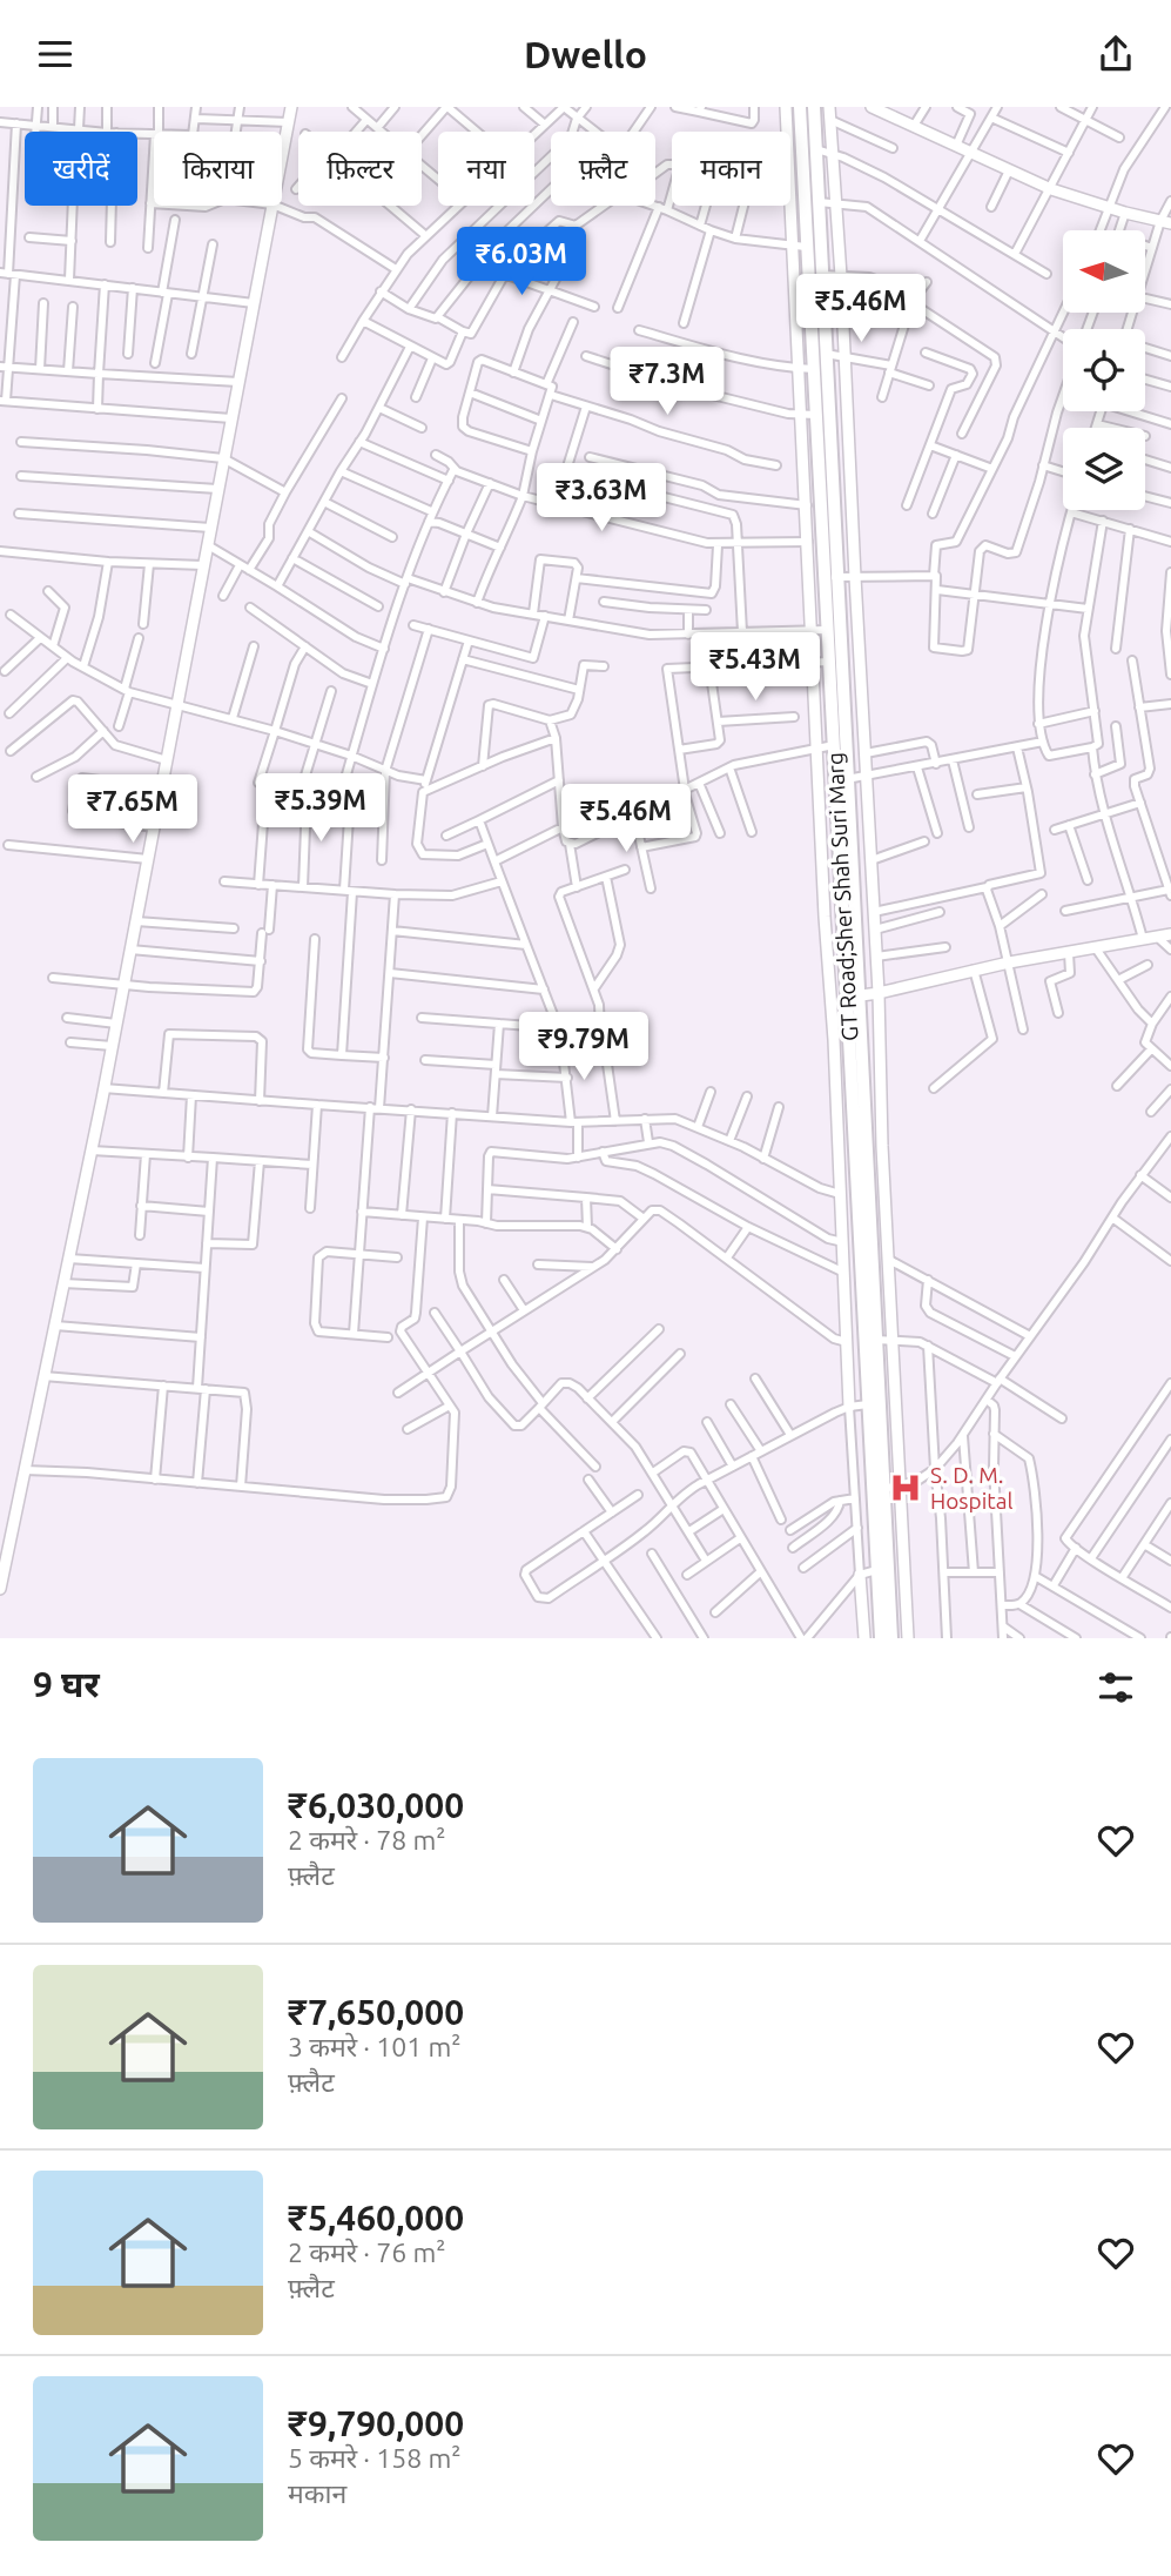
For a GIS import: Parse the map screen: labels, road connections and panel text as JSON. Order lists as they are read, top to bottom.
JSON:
{
  "streets": {
    "main road": ["GT Road;Sher Shah Suri Marg"]
  },
  "places": {
    "hospital": ["S. D. M. Hospital"]
  },
  "north": "left",
  "page": {
    "header": "Dwello",
    "chip": [
      "खरीदें",
      "किराया",
      "फ़िल्टर",
      "नया",
      "फ़्लैट",
      "मकान"
    ],
    "price": [
      "₹6.03M",
      "₹5.46M",
      "₹7.3M",
      "₹3.63M",
      "₹5.43M",
      "₹5.39M",
      "₹7.65M",
      "₹5.46M",
      "₹9.79M"
    ],
    "heading": "9 घर",
    "list": [
      {
        "name": "₹6,030,000",
        "note": "2 कमरे · 78 m² · फ़्लैट"
      },
      {
        "name": "₹7,650,000",
        "note": "3 कमरे · 101 m² · फ़्लैट"
      },
      {
        "name": "₹5,460,000",
        "note": "2 कमरे · 76 m² · फ़्लैट"
      },
      {
        "name": "₹9,790,000",
        "note": "5 कमरे · 158 m² · मकान"
      }
    ]
  }
}
